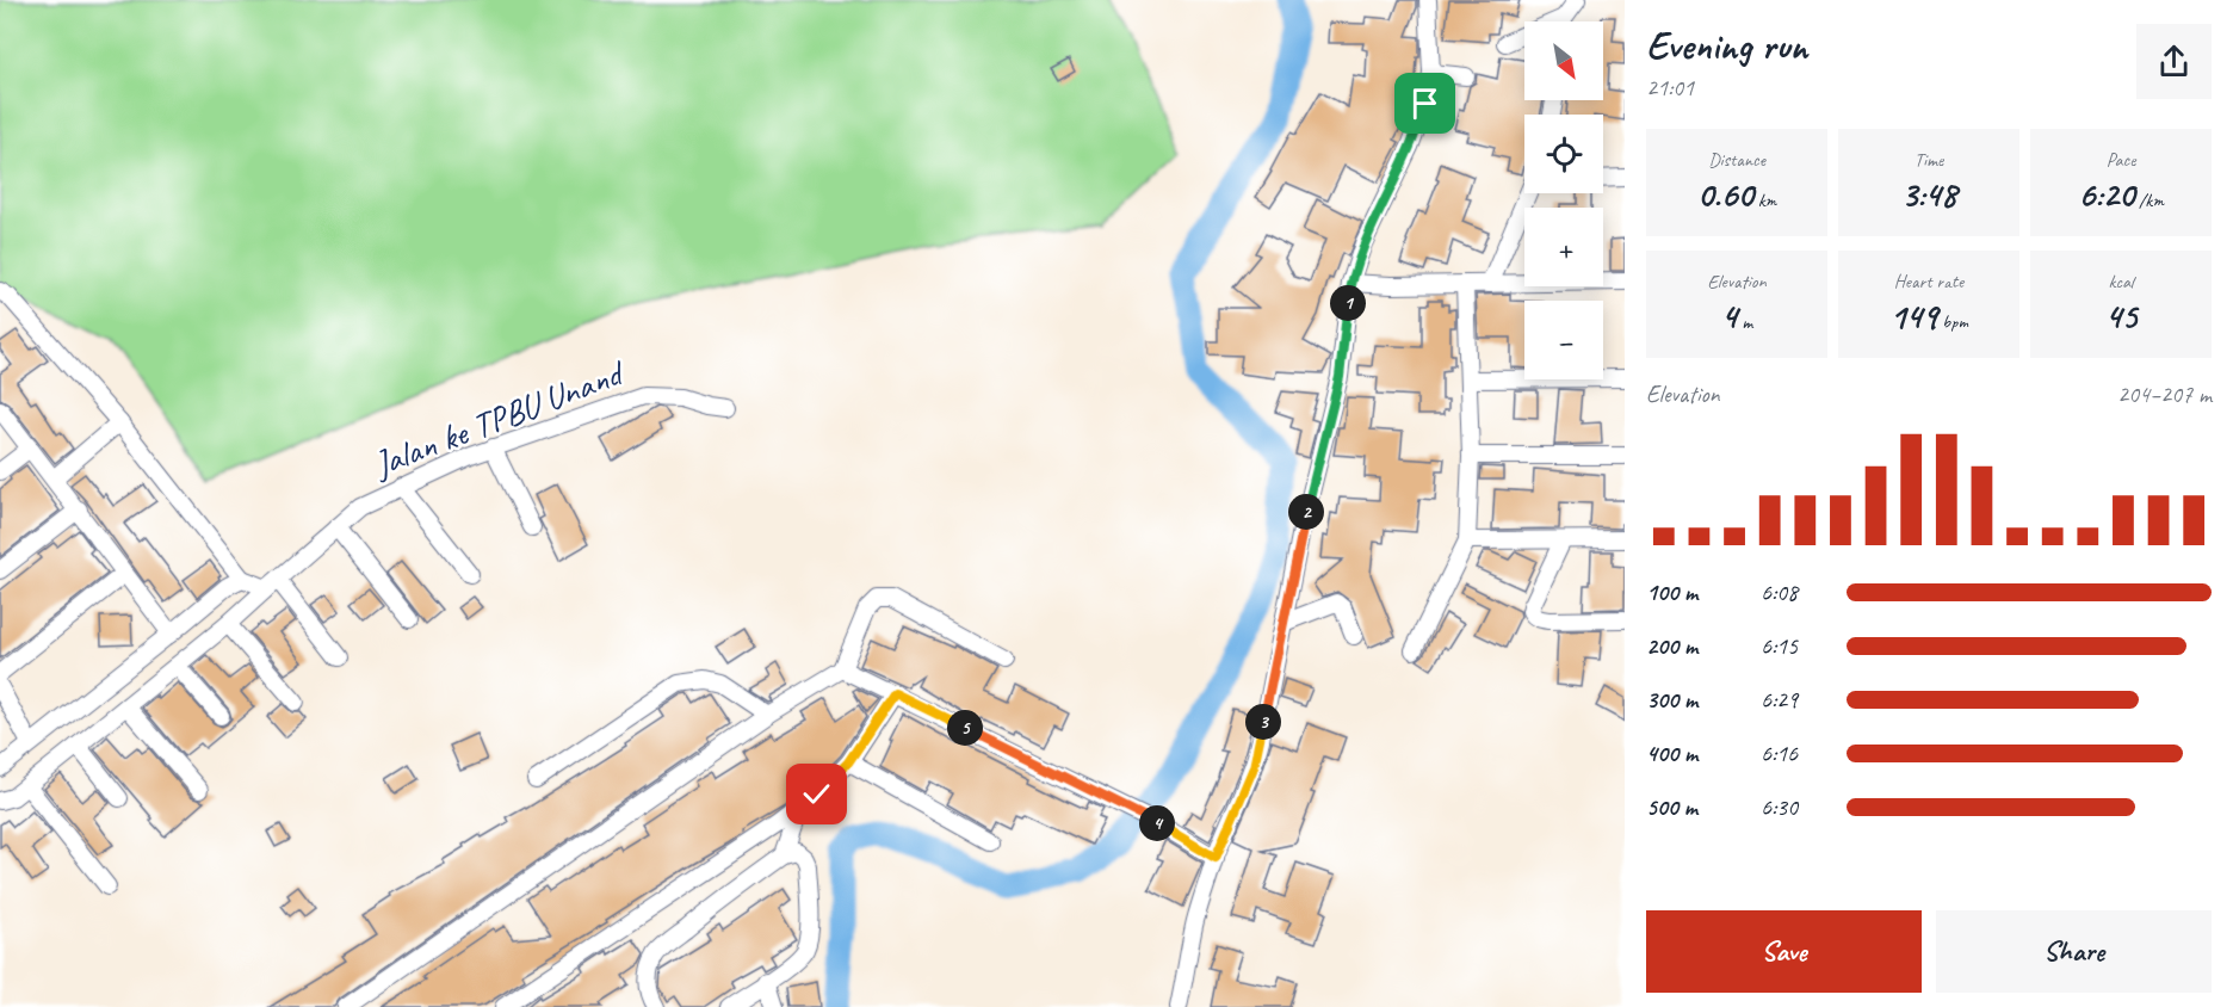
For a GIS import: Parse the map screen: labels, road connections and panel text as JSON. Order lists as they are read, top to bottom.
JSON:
{
  "streets": {
    "street": ["Jalan ke TPBU Unand"]
  },
  "north": "bottom right",
  "page": {
    "heading": ["Evening run", "21:01"],
    "map_buttons": ["+", "−"],
    "stats": [
      ["Distance", "0.60 km"],
      ["Time", "3:48"],
      ["Pace", "6:20 /km"],
      ["Elevation", "4 m"],
      ["Heart rate", "149 bpm"],
      ["kcal", "45"]
    ],
    "pins": [
      "1",
      "2",
      "3",
      "5",
      "4"
    ],
    "chart": ["Elevation", "204–207 m"],
    "list": [
      {
        "name": "100 m",
        "note": "6:08"
      },
      {
        "name": "200 m",
        "note": "6:15"
      },
      {
        "name": "300 m",
        "note": "6:29"
      },
      {
        "name": "400 m",
        "note": "6:16"
      },
      {
        "name": "500 m",
        "note": "6:30"
      }
    ],
    "buttons": ["Save", "Share"]
  }
}
